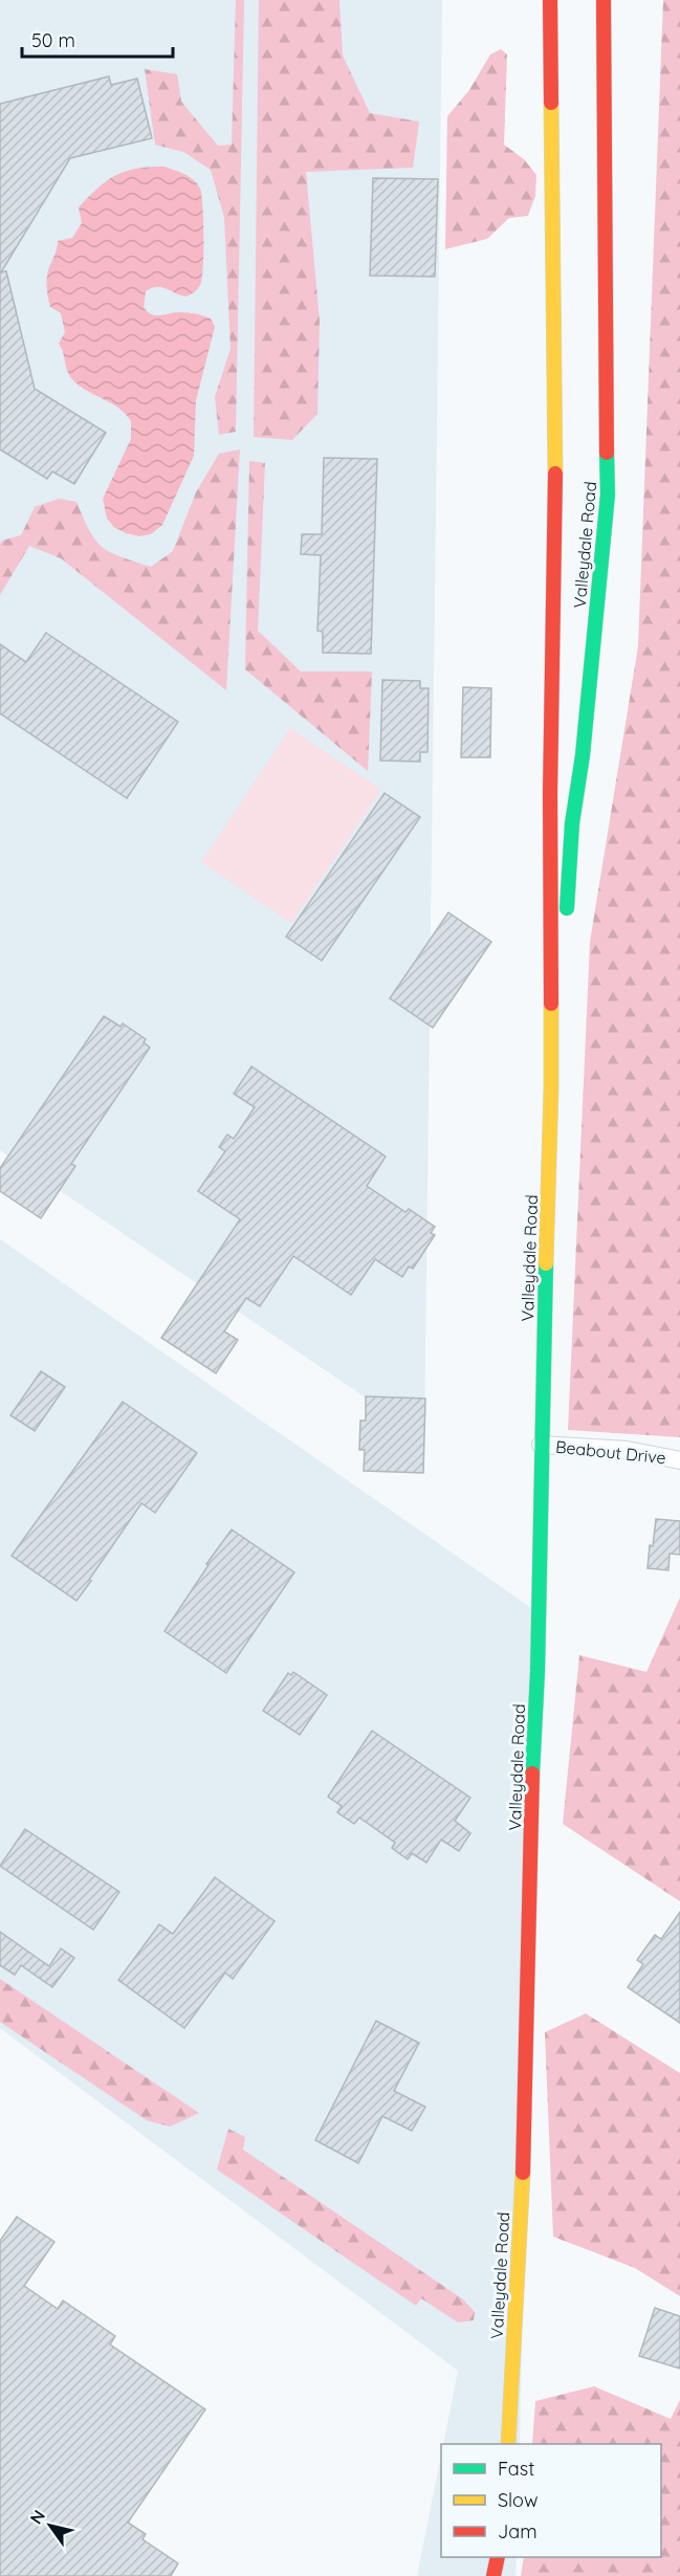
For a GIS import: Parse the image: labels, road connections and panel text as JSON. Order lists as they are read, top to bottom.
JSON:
{
  "streets": {
    "main road": ["Valleydale Road"],
    "street": ["Beabout Drive"]
  },
  "crossings": [
    ["Valleydale Road", "Beabout Drive"]
  ],
  "legend": ["Fast", "Slow", "Jam"],
  "scale_bar": "50 m",
  "north": "top left"
}
